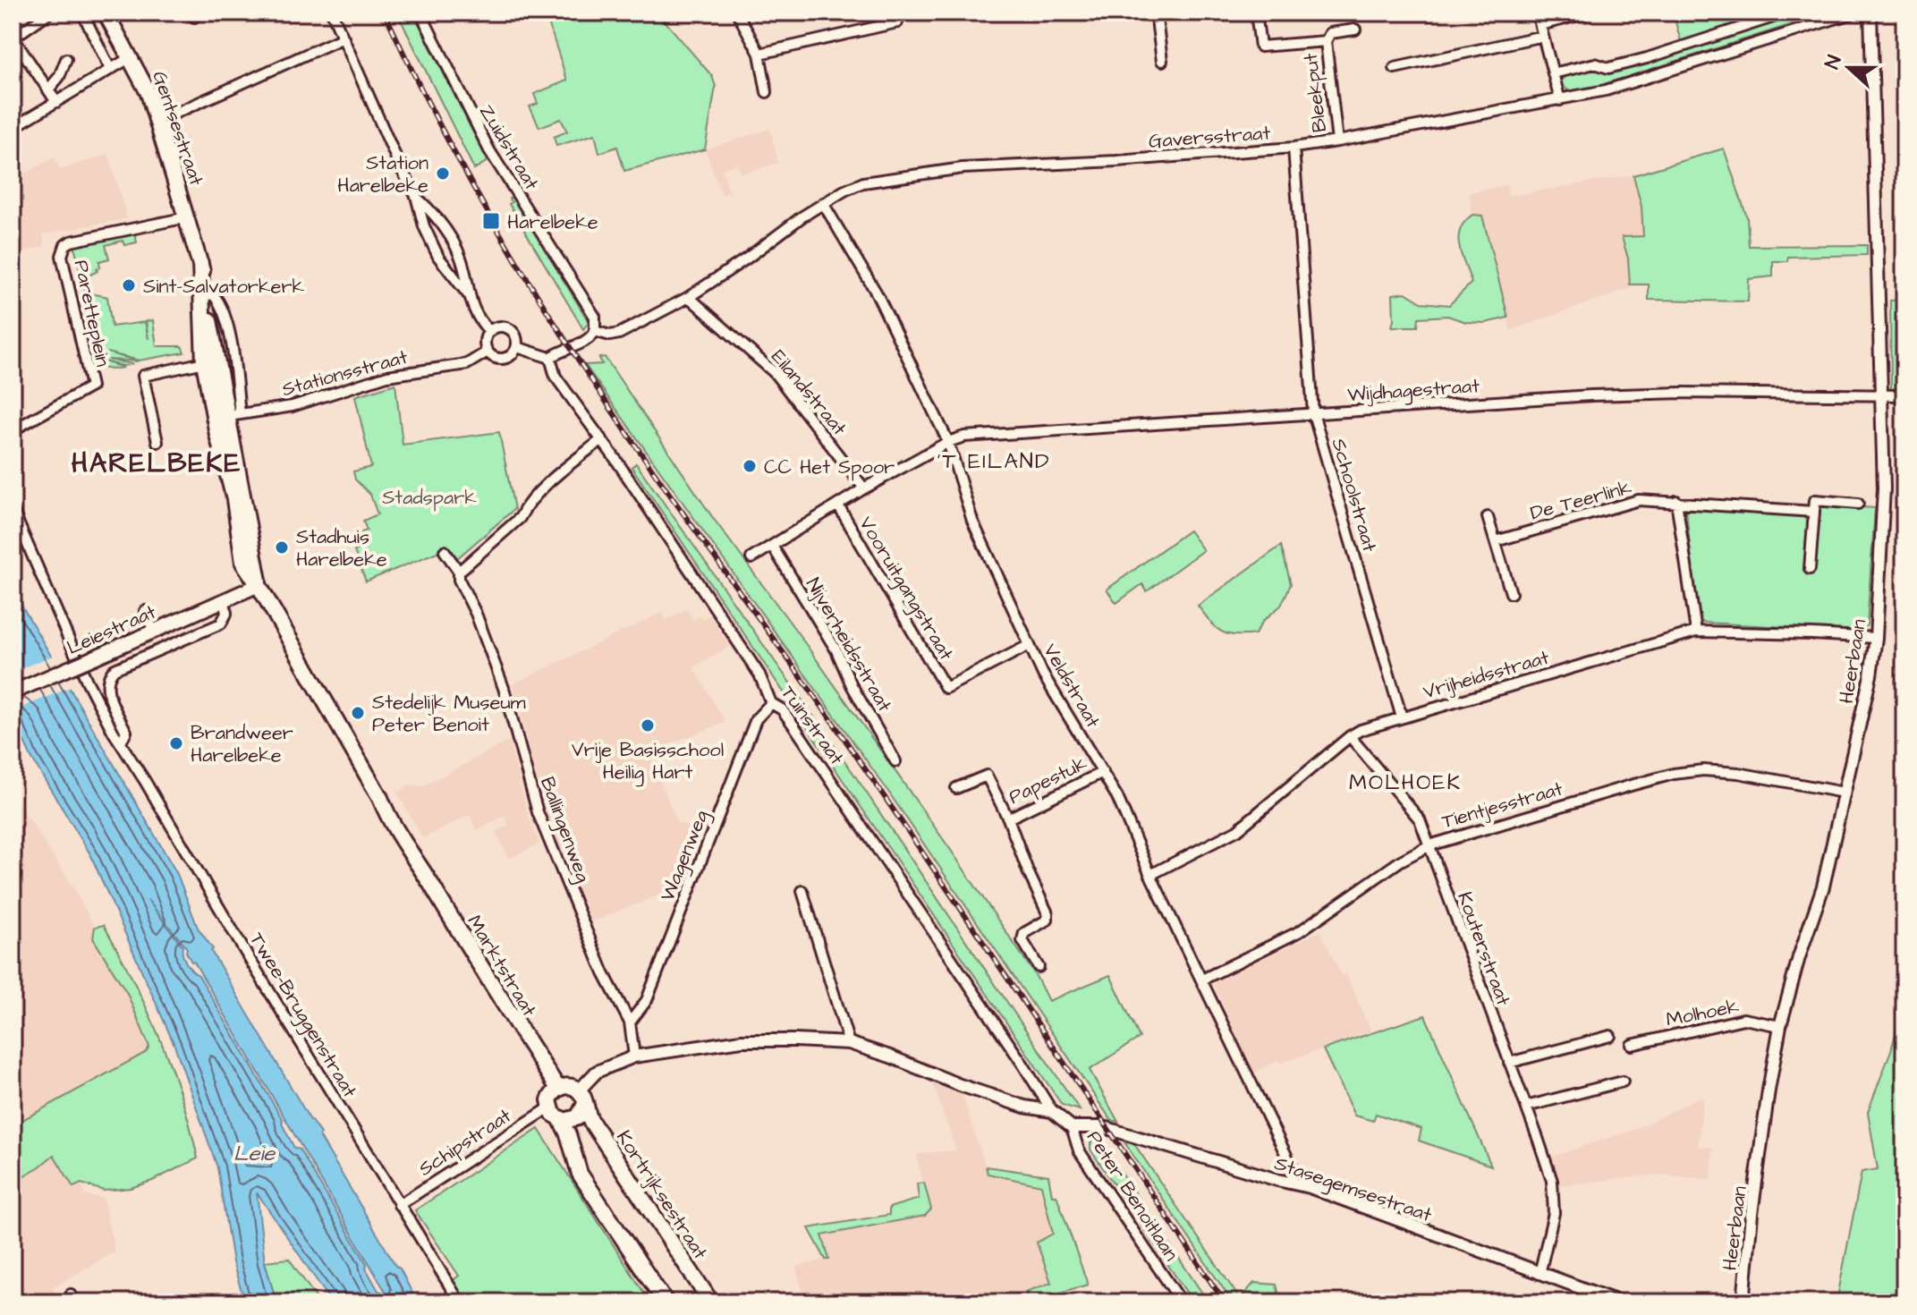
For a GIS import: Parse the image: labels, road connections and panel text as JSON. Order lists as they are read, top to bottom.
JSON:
{
  "streets": {
    "main road": [
      "Gentsestraat",
      "Leiestraat",
      "Marktstraat",
      "Kortrijksestraat"
    ],
    "street": [
      "Bleekput",
      "Gaversstraat",
      "Zuidstraat",
      "Paretteplein",
      "Stationsstraat",
      "Wijdhagestraat",
      "Eilandstraat",
      "Schoolstraat",
      "De Teerlink",
      "Vooruitgangstraat",
      "Nijverheidsstraat",
      "Heerbaan",
      "Vrijheidsstraat",
      "Veldstraat",
      "Tuinstraat",
      "Papestuk",
      "Tientjesstraat",
      "Ballingenweg",
      "Wagenweg",
      "Kouterstraat",
      "Molhoek",
      "Twee-Bruggenstraat",
      "Schipstraat",
      "Stasegemsestraat",
      "Peter Benoitlaan"
    ]
  },
  "crossings": [
    ["Bleekput", "Gaversstraat"],
    ["Gentsestraat", "Paretteplein"],
    ["Gentsestraat", "Stationsstraat"],
    ["Gentsestraat", "Marktstraat"],
    ["Gaversstraat", "Zuidstraat"],
    ["Gaversstraat", "Eilandstraat"],
    ["Gaversstraat", "Schoolstraat"],
    ["Gaversstraat", "Veldstraat"],
    ["Stationsstraat", "Tuinstraat"],
    ["Stationsstraat", "Marktstraat"],
    ["Wijdhagestraat", "Schoolstraat"],
    ["Wijdhagestraat", "Heerbaan"],
    ["Wijdhagestraat", "Veldstraat"],
    ["Schoolstraat", "Vrijheidsstraat"],
    ["Vooruitgangstraat", "Veldstraat"],
    ["Leiestraat", "Marktstraat"],
    ["Leiestraat", "Twee-Bruggenstraat"],
    ["Heerbaan", "Vrijheidsstraat"],
    ["Heerbaan", "Tientjesstraat"],
    ["Heerbaan", "Molhoek"],
    ["Vrijheidsstraat", "Veldstraat"],
    ["Vrijheidsstraat", "Kouterstraat"],
    ["Veldstraat", "Papestuk"],
    ["Veldstraat", "Tientjesstraat"],
    ["Veldstraat", "Stasegemsestraat"],
    ["Tuinstraat", "Wagenweg"],
    ["Tuinstraat", "Peter Benoitlaan"],
    ["Tientjesstraat", "Kouterstraat"],
    ["Ballingenweg", "Wagenweg"],
    ["Kouterstraat", "Stasegemsestraat"],
    ["Marktstraat", "Schipstraat"],
    ["Marktstraat", "Kortrijksestraat"],
    ["Twee-Bruggenstraat", "Schipstraat"],
    ["Schipstraat", "Kortrijksestraat"],
    ["Stasegemsestraat", "Peter Benoitlaan"]
  ],
  "districts": ["'T EILAND", "HARELBEKE", "MOLHOEK"],
  "water": ["Leie"],
  "parks": ["Stadspark"],
  "places": {
    "other": [
      "Station Harelbeke",
      "Sint-Salvatorkerk",
      "CC Het Spoor",
      "Stadhuis Harelbeke",
      "Stedelijk Museum Peter Benoit",
      "Vrije Basisschool Heilig Hart",
      "Brandweer Harelbeke"
    ],
    "transit": ["Harelbeke"]
  },
  "north": "left"
}
